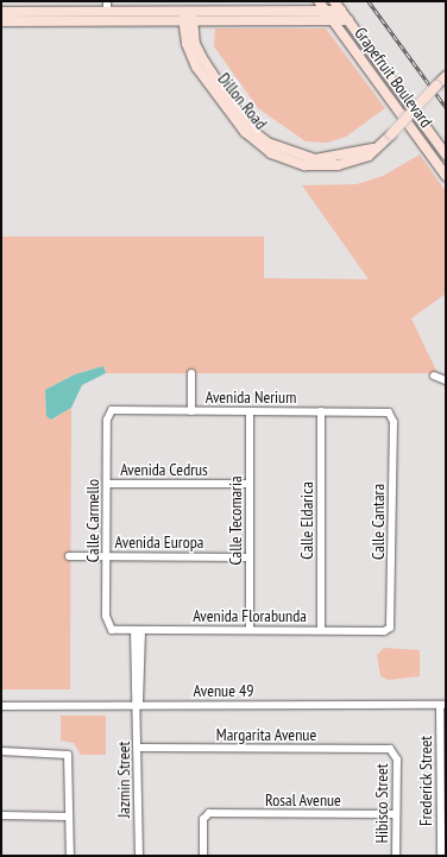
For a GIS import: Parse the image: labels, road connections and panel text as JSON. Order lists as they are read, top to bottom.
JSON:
{
  "streets": {
    "main road": ["Grapefruit Boulevard", "Dillon Road"],
    "street": [
      "Avenida Nerium",
      "Avenida Cedrus",
      "Calle Carmello",
      "Calle Tecomaria",
      "Calle Eldarica",
      "Calle Cantara",
      "Avenida Europa",
      "Avenida Florabunda",
      "Avenue 49",
      "Margarita Avenue",
      "Jazmin Street",
      "Frederick Street",
      "Rosal Avenue",
      "Hibisco Street"
    ]
  },
  "crossings": [
    ["Avenida Nerium", "Calle Carmello"],
    ["Avenida Nerium", "Calle Tecomaria"],
    ["Avenida Nerium", "Calle Eldarica"],
    ["Avenida Nerium", "Calle Cantara"],
    ["Avenida Cedrus", "Calle Carmello"],
    ["Avenida Cedrus", "Calle Tecomaria"],
    ["Calle Carmello", "Avenida Europa"],
    ["Calle Carmello", "Avenida Florabunda"],
    ["Calle Tecomaria", "Avenida Europa"],
    ["Calle Tecomaria", "Avenida Florabunda"],
    ["Calle Eldarica", "Avenida Florabunda"],
    ["Calle Cantara", "Avenida Florabunda"],
    ["Avenida Florabunda", "Jazmin Street"],
    ["Avenue 49", "Jazmin Street"],
    ["Avenue 49", "Frederick Street"],
    ["Margarita Avenue", "Jazmin Street"],
    ["Margarita Avenue", "Hibisco Street"],
    ["Rosal Avenue", "Hibisco Street"]
  ]
}
